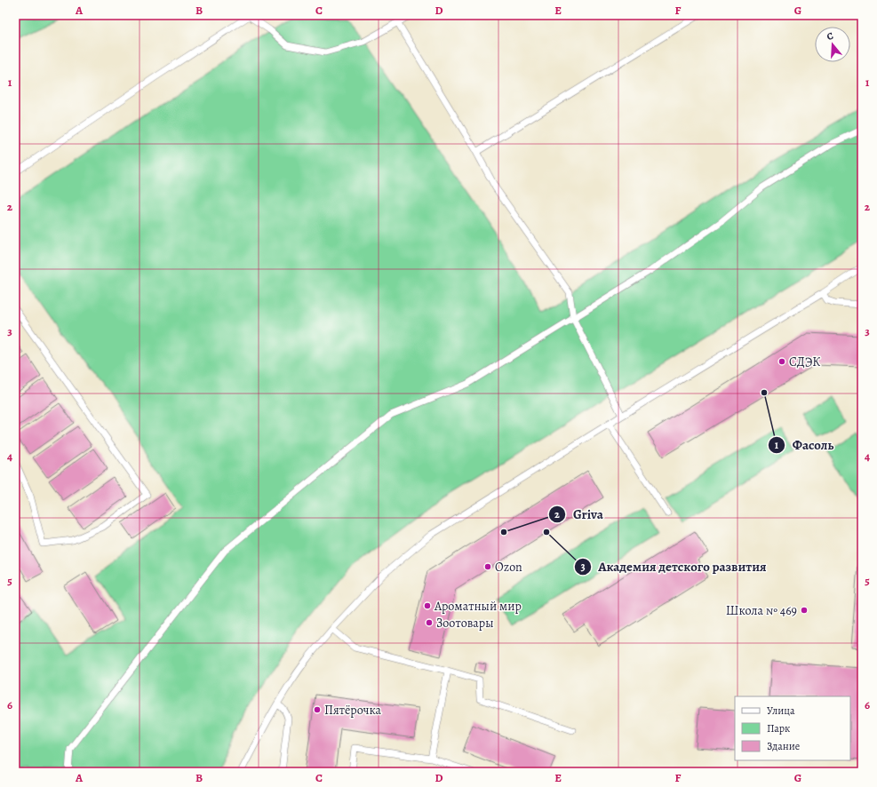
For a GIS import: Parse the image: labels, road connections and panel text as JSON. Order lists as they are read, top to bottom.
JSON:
{
  "places": [
    "СДЭК",
    "Фасоль",
    "Griva",
    "Академия детского развития",
    "Ozon",
    "Ароматный мир",
    "Школа № 469",
    "Зоотовары",
    "Пятёрочка"
  ],
  "legend": ["Улица", "Парк", "Здание"],
  "north": "top",
  "grid": {
    "columns": [
      "A",
      "B",
      "C",
      "D",
      "E",
      "F",
      "G"
    ],
    "rows": [
      "1",
      "2",
      "3",
      "4",
      "5",
      "6"
    ]
  }
}
